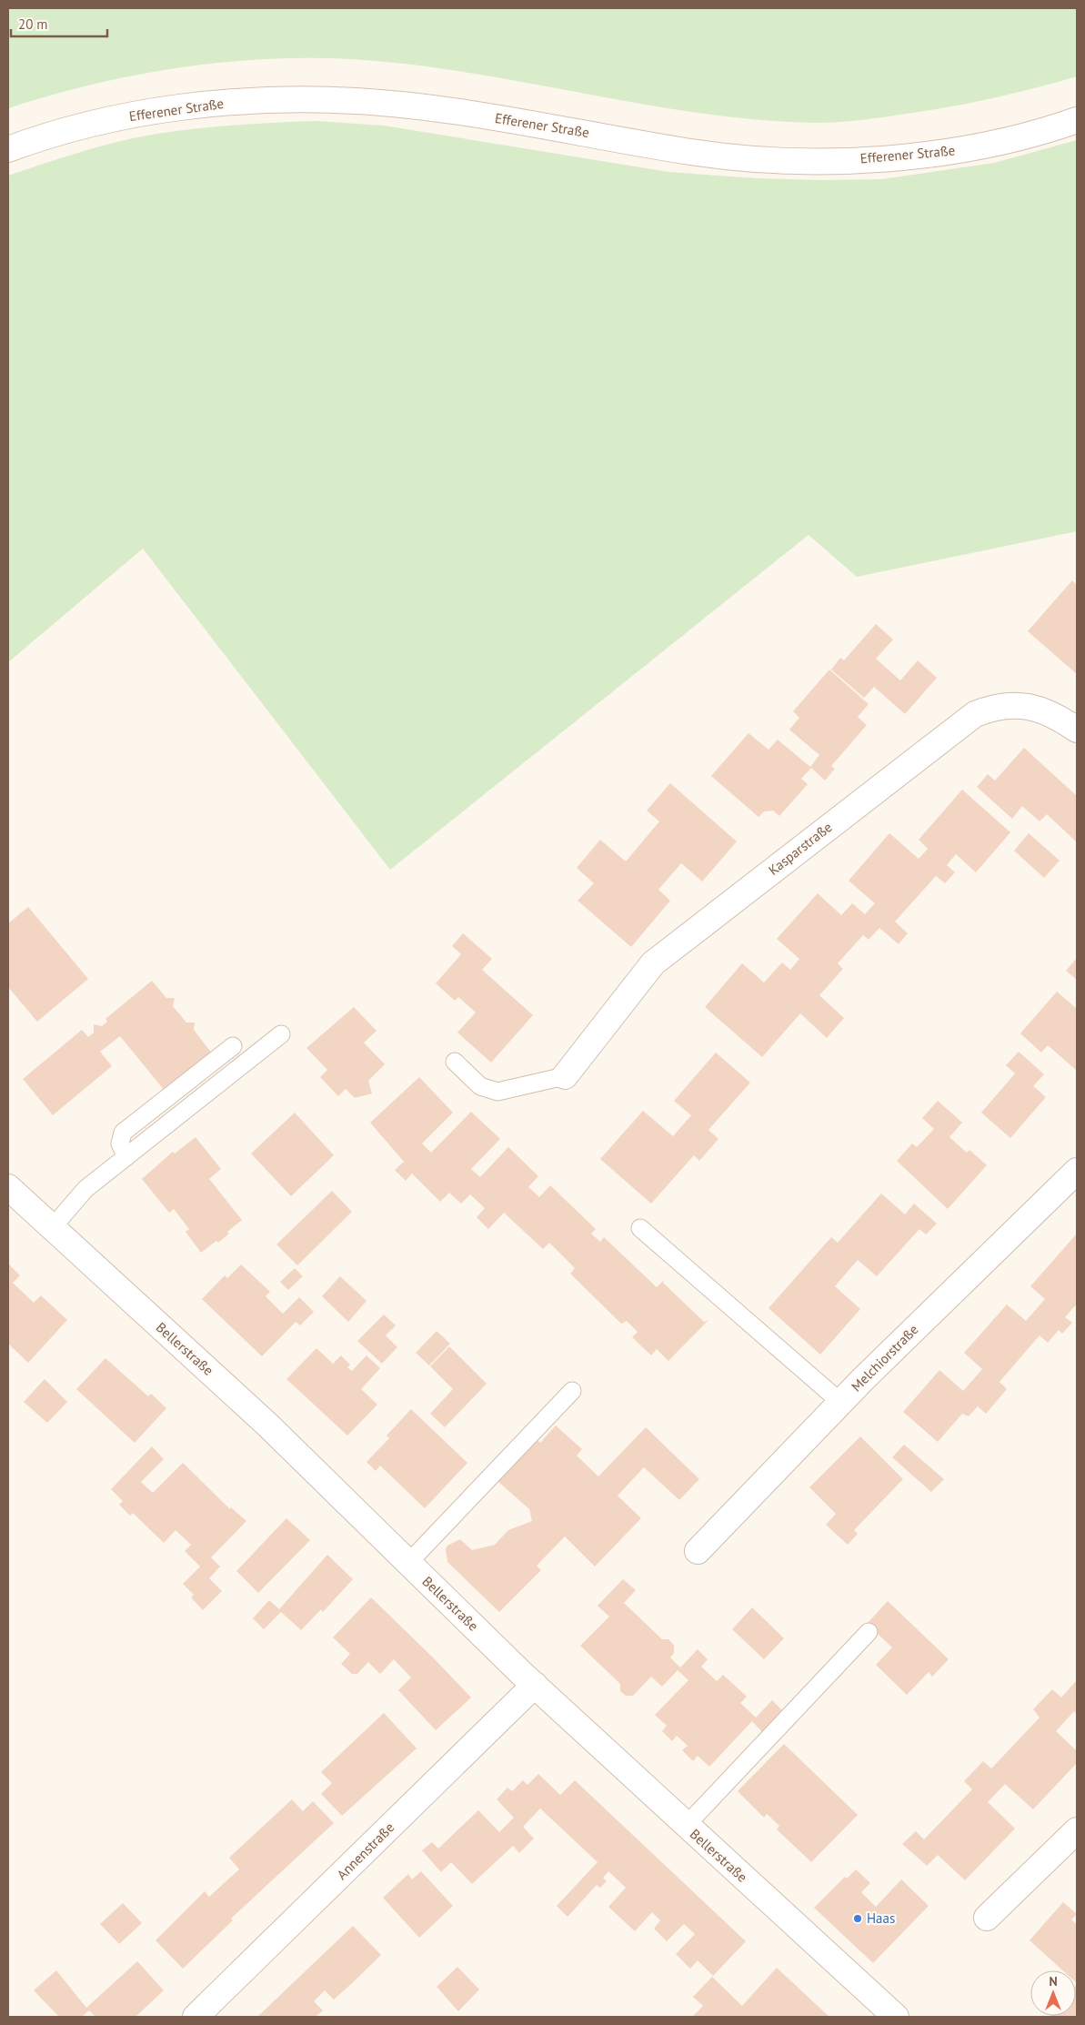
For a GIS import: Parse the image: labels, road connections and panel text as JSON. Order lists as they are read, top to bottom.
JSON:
{
  "streets": {
    "street": [
      "Efferener Straße",
      "Kasparstraße",
      "Bellerstraße",
      "Melchiorstraße",
      "Annenstraße"
    ]
  },
  "crossings": [
    ["Bellerstraße", "Annenstraße"]
  ],
  "places": ["Haas"],
  "scale_bar": "20 m",
  "north": "top"
}
